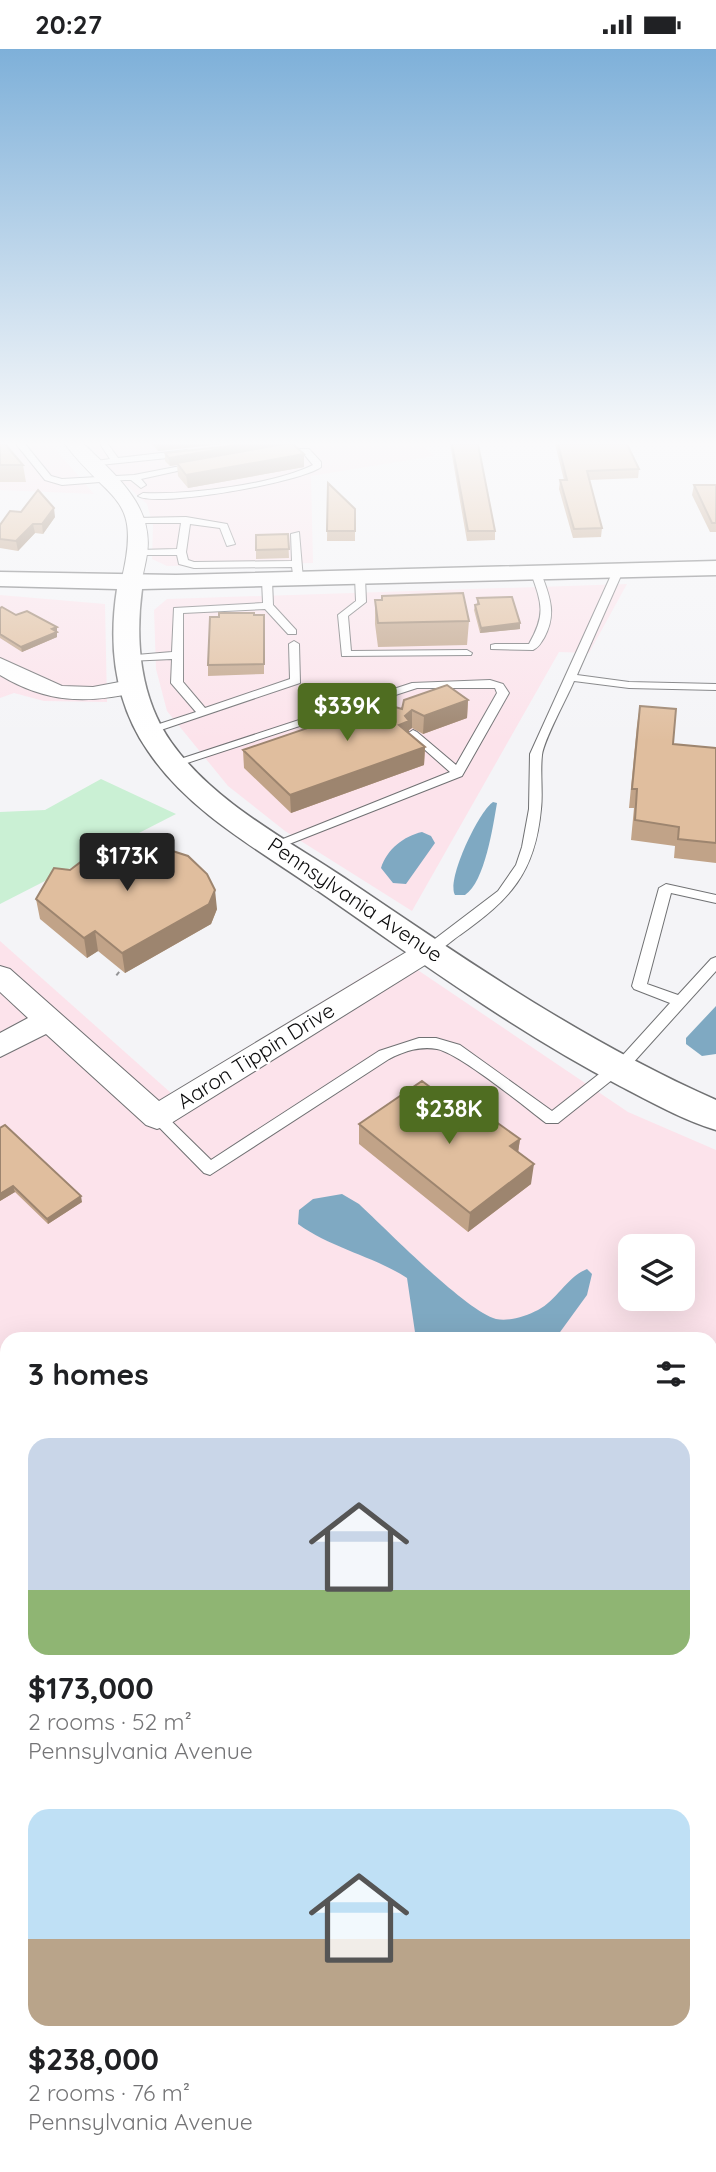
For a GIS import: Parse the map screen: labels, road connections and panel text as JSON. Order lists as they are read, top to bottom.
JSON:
{
  "streets": {
    "street": ["Pennsylvania Avenue", "Aaron Tippin Drive"]
  },
  "crossings": [
    ["Pennsylvania Avenue", "Aaron Tippin Drive"]
  ],
  "page": {
    "status": "20:27",
    "price": ["$339K", "$173K", "$238K"],
    "heading": "3 homes",
    "list": [
      {
        "name": "$173,000",
        "note": "2 rooms · 52 m² · Pennsylvania Avenue"
      },
      {
        "name": "$238,000",
        "note": "2 rooms · 76 m² · Pennsylvania Avenue"
      }
    ]
  }
}
